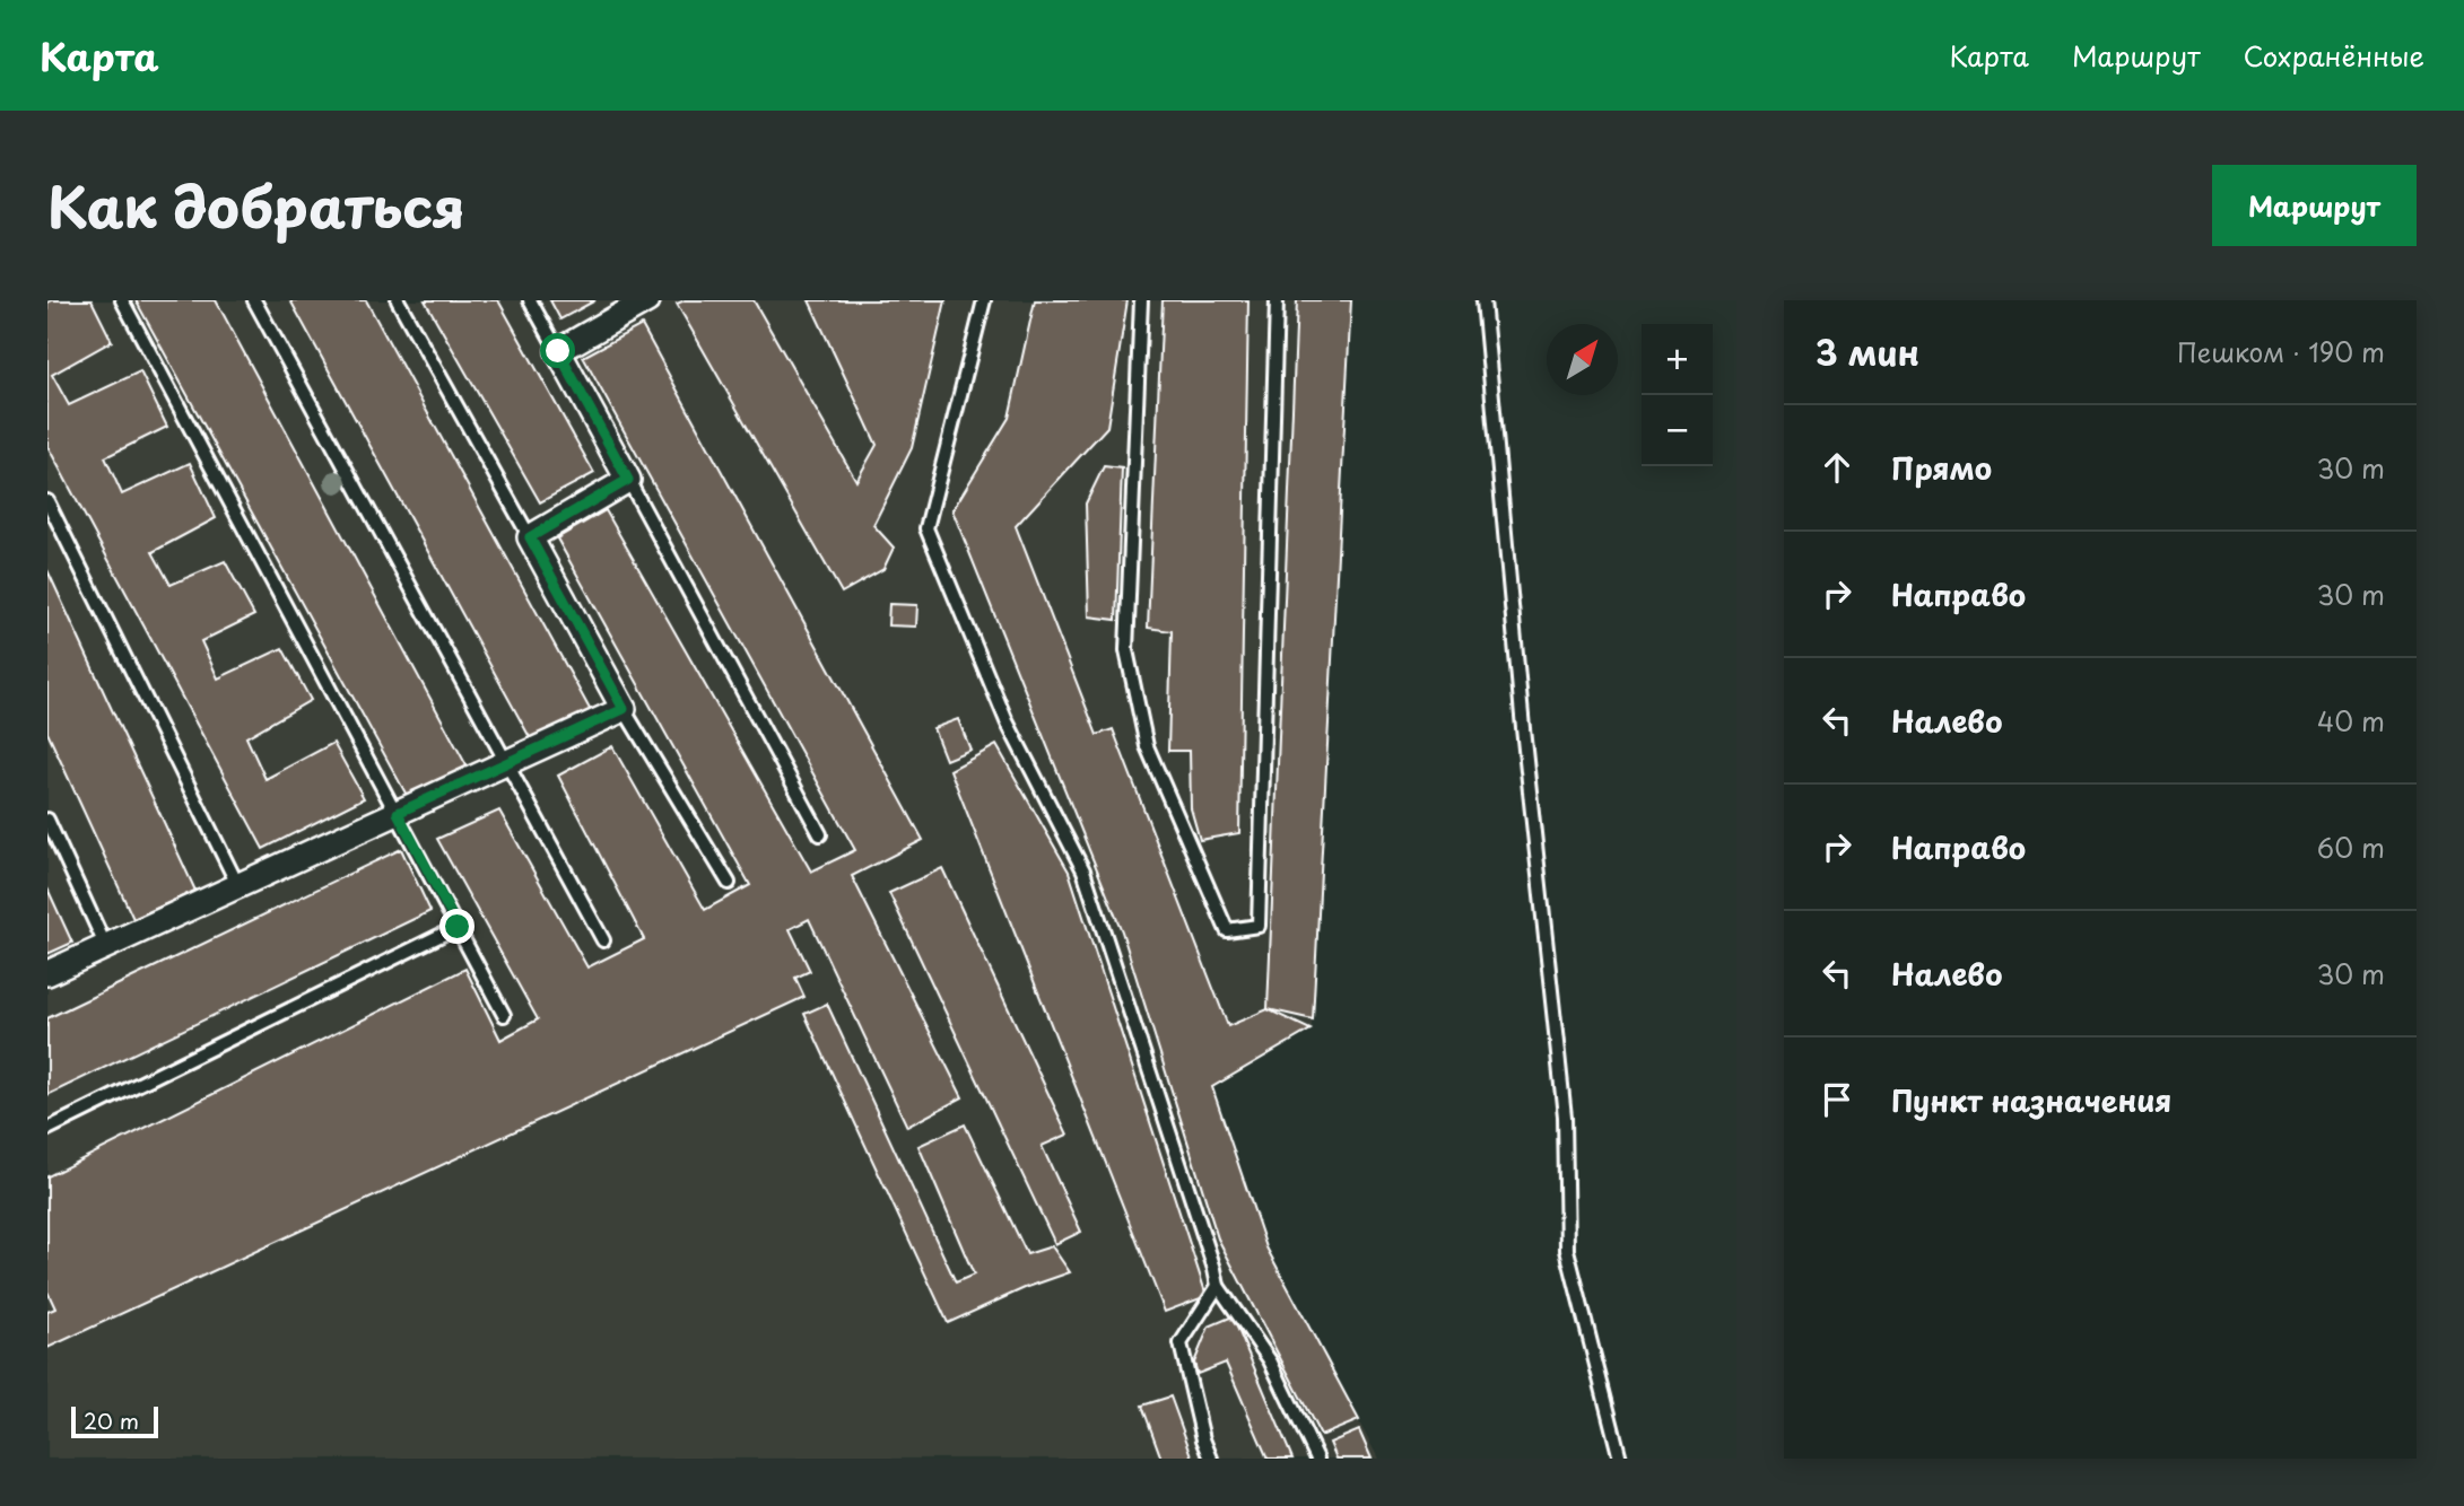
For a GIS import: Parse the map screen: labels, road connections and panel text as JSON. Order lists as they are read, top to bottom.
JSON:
{
  "scale_bar": "20 m",
  "north": "top right",
  "page": {
    "header": "Карта",
    "nav": ["Карта", "Маршрут", "Сохранённые"],
    "title": "Как добраться",
    "buttons": "Маршрут",
    "heading": ["3 мин", "Пешком · 190 m"],
    "map_buttons": ["+", "−"],
    "list": [
      ["Прямо", "30 m"],
      ["Направо", "30 m"],
      ["Налево", "40 m"],
      ["Направо", "60 m"],
      ["Налево", "30 m"],
      "Пункт назначения"
    ],
    "scale": "20 m"
  }
}
